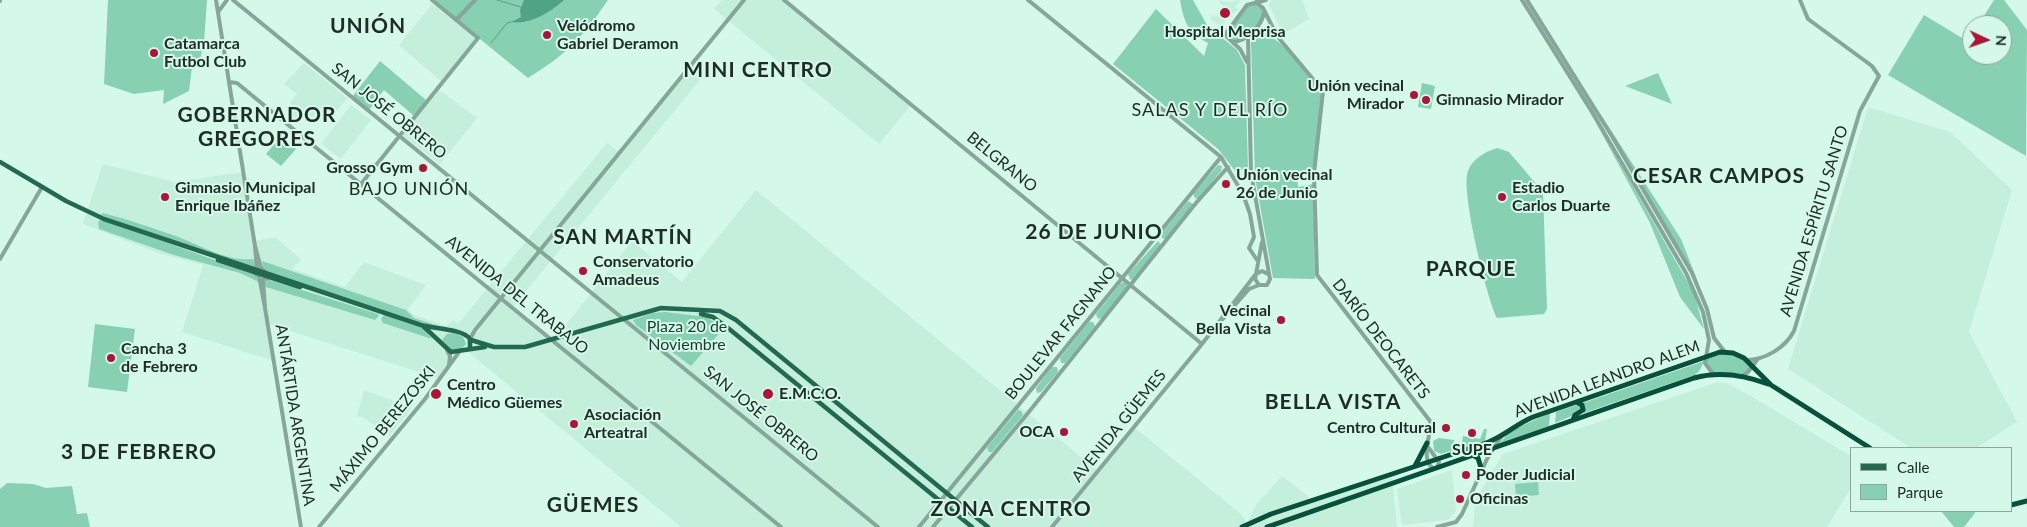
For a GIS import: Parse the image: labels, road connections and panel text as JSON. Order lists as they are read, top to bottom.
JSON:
{
  "streets": {
    "highway": ["AVENIDA LEANDRO ALEM"],
    "street": [
      "SAN JOSÉ OBRERO",
      "BELGRANO",
      "AVENIDA ESPÍRITU SANTO",
      "AVENIDA DEL TRABAJO",
      "BOULEVAR FAGNANO",
      "DARÍO DEOCARETS",
      "ANTÁRTIDA ARGENTINA",
      "AVENIDA GÜEMES",
      "MÁXIMO BEREZOSKI"
    ]
  },
  "crossings": [
    ["BELGRANO", "BOULEVAR FAGNANO"],
    ["BELGRANO", "AVENIDA GÜEMES"],
    ["AVENIDA ESPÍRITU SANTO", "AVENIDA LEANDRO ALEM"],
    ["AVENIDA DEL TRABAJO", "ANTÁRTIDA ARGENTINA"]
  ],
  "districts": [
    "UNIÓN",
    "MINI CENTRO",
    "SALAS Y DEL RÍO",
    "GOBERNADOR GREGORES",
    "CESAR CAMPOS",
    "BAJO UNIÓN",
    "26 DE JUNIO",
    "SAN MARTÍN",
    "PARQUE",
    "BELLA VISTA",
    "3 DE FEBRERO",
    "GÜEMES",
    "ZONA CENTRO"
  ],
  "parks": ["Plaza 20 de Noviembre"],
  "places": [
    "Hospital Meprisa",
    "Velódromo Gabriel Deramon",
    "Catamarca Futbol Club",
    "Unión vecinal Mirador",
    "Gimnasio Mirador",
    "Grosso Gym",
    "Unión vecinal 26 de Junio",
    "Gimnasio Municipal Enrique Ibáñez",
    "Estadio Carlos Duarte",
    "Conservatorio Amadeus",
    "Vecinal Bella Vista",
    "Cancha 3 de Febrero",
    "Centro Médico Güemes",
    "E.M.C.O.",
    "Asociación Arteatral",
    "Centro Cultural",
    "OCA",
    "SUPE",
    "Poder Judicial",
    "Oficinas"
  ],
  "legend": ["Calle", "Parque"],
  "north": "right"
}
